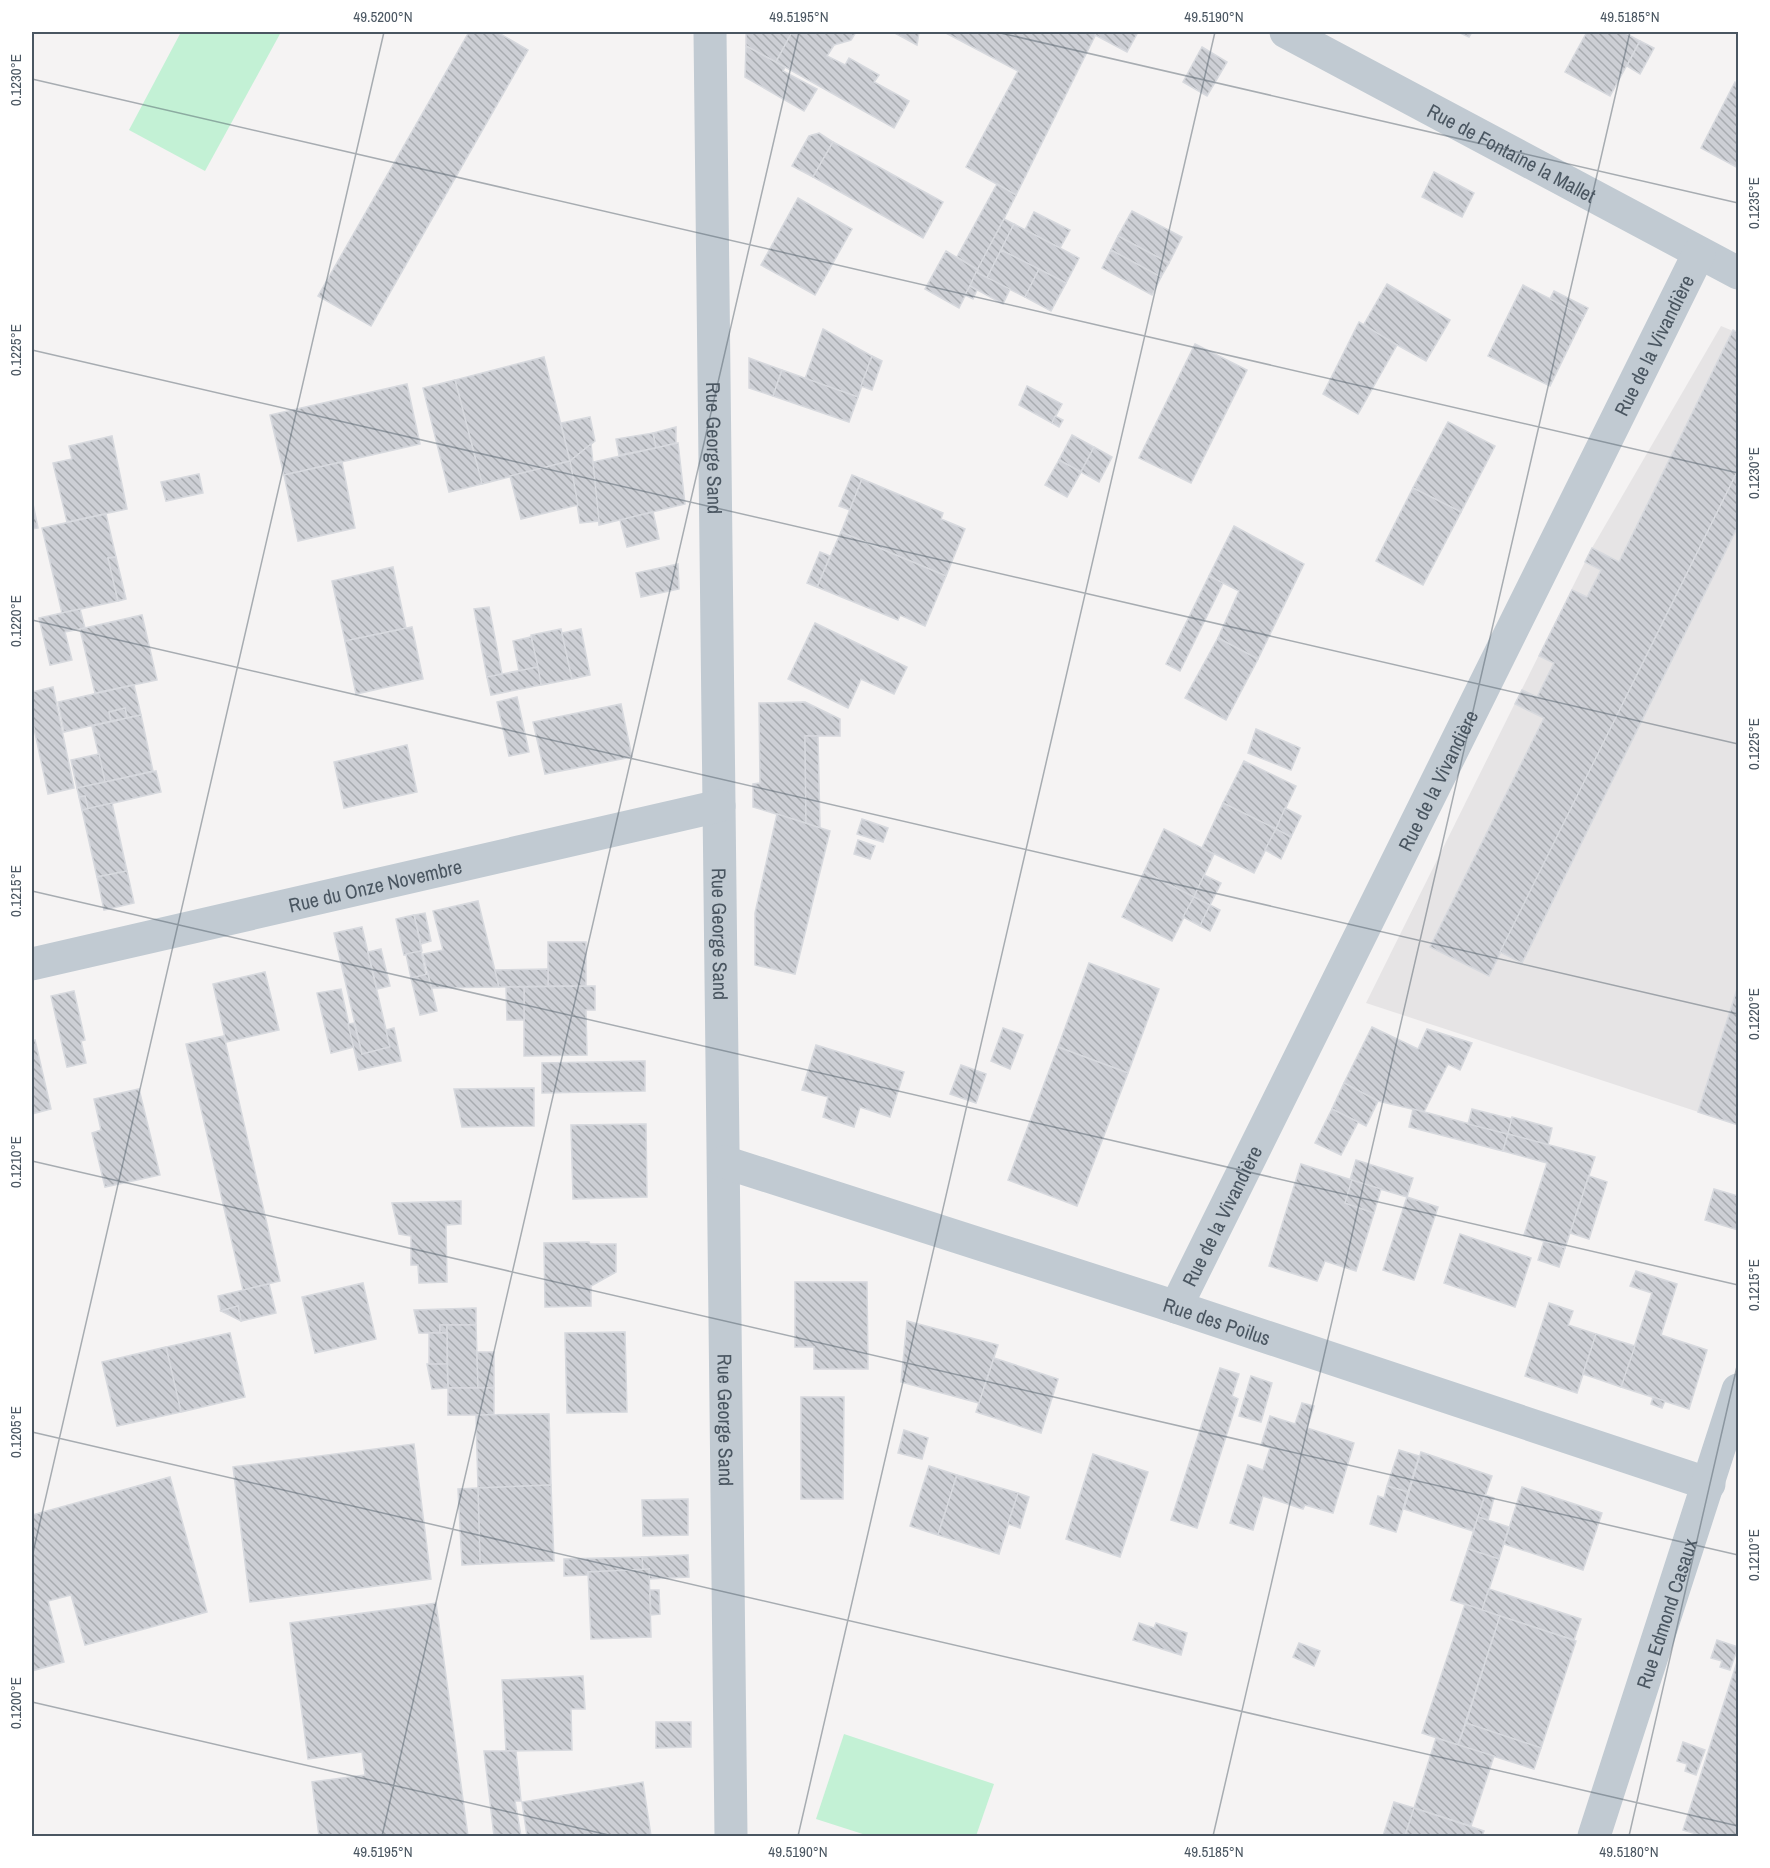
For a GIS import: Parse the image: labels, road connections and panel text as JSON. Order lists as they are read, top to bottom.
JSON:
{
  "streets": {
    "street": [
      "Rue de Fontaine la Mallet",
      "Rue de la Vivandière",
      "Rue George Sand",
      "Rue du Onze Novembre",
      "Rue des Poilus",
      "Rue Edmond Casaux"
    ]
  },
  "crossings": [
    ["Rue de Fontaine la Mallet", "Rue de la Vivandière"],
    ["Rue de la Vivandière", "Rue des Poilus"],
    ["Rue George Sand", "Rue du Onze Novembre"],
    ["Rue George Sand", "Rue des Poilus"],
    ["Rue des Poilus", "Rue Edmond Casaux"]
  ],
  "coordinates": [
    "49.5200°N",
    "49.5195°N",
    "49.5190°N",
    "49.5185°N",
    "0.1230°E",
    "0.1235°E",
    "0.1225°E",
    "0.1220°E",
    "0.1215°E",
    "0.1210°E",
    "0.1205°E",
    "0.1200°E",
    "49.5180°N"
  ]
}
